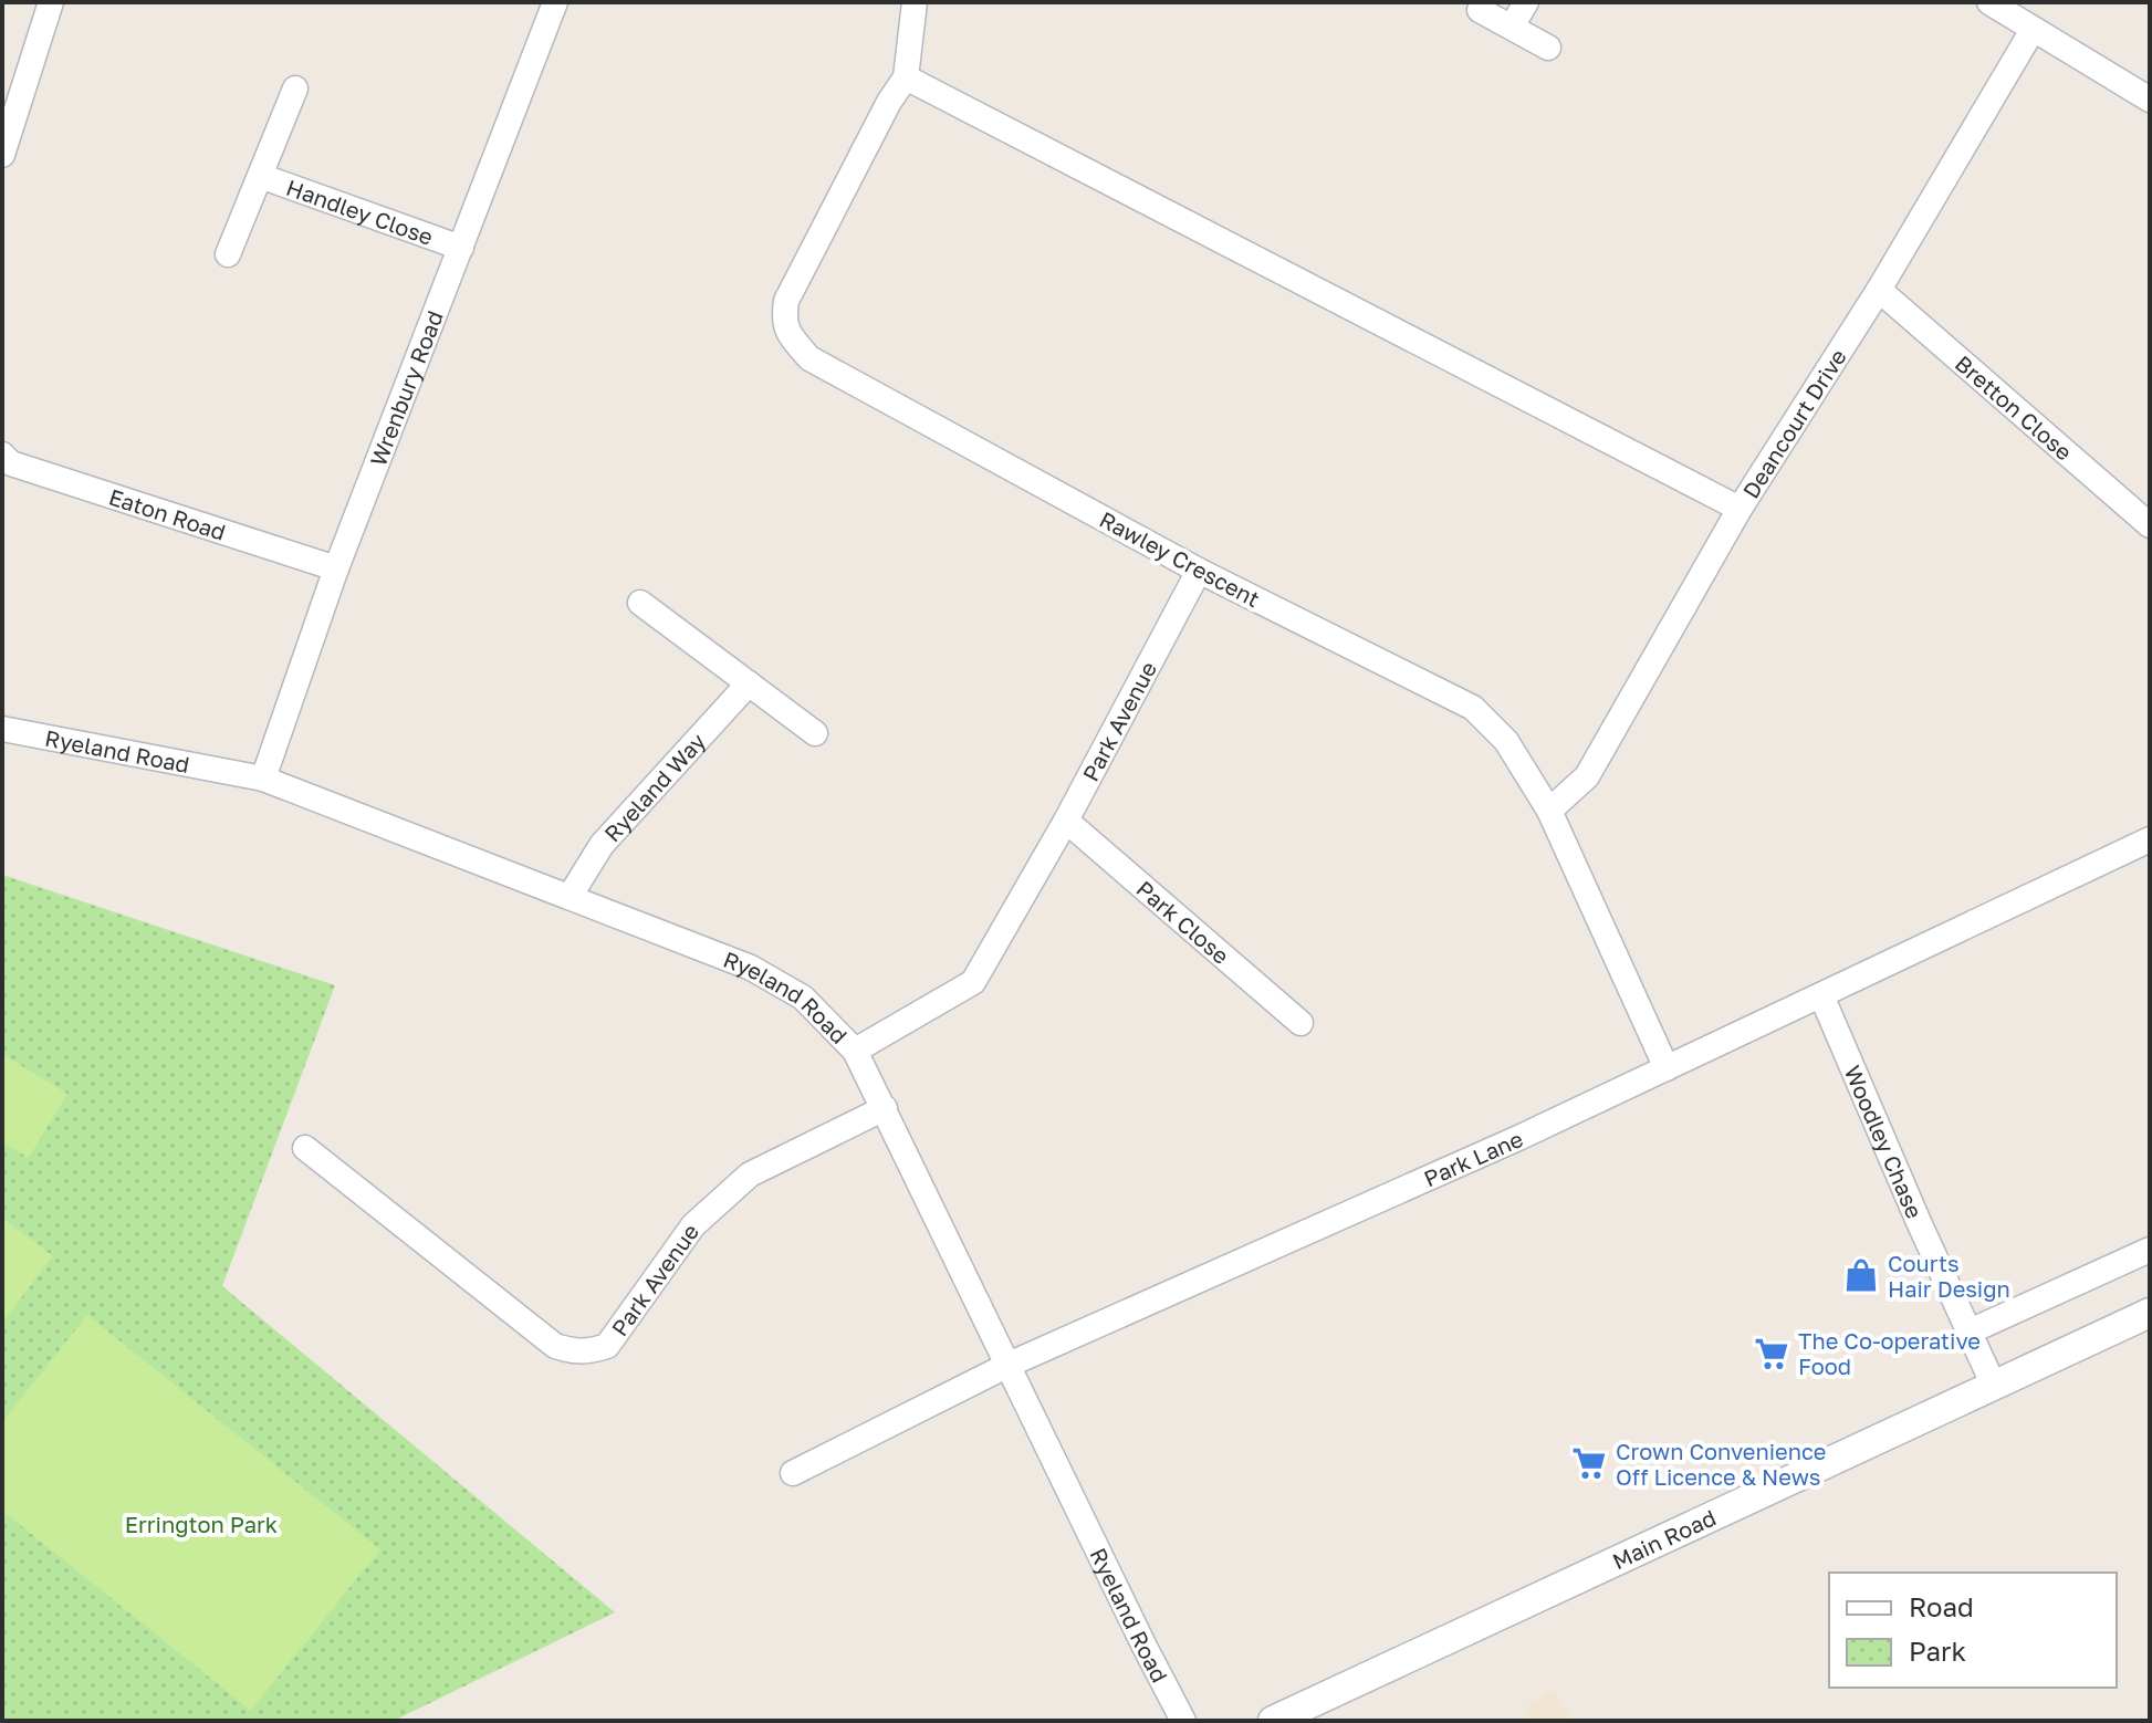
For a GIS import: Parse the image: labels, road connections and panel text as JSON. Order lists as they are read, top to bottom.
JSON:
{
  "streets": {
    "street": [
      "Handley Close",
      "Wrenbury Road",
      "Bretton Close",
      "Deancourt Drive",
      "Eaton Road",
      "Rawley Crescent",
      "Park Avenue",
      "Ryeland Road",
      "Ryeland Way",
      "Park Close",
      "Woodley Chase",
      "Park Lane",
      "Main Road"
    ]
  },
  "crossings": [
    ["Handley Close", "Wrenbury Road"],
    ["Wrenbury Road", "Eaton Road"],
    ["Wrenbury Road", "Ryeland Road"],
    ["Bretton Close", "Deancourt Drive"],
    ["Deancourt Drive", "Rawley Crescent"],
    ["Rawley Crescent", "Park Avenue"],
    ["Rawley Crescent", "Park Lane"],
    ["Park Avenue", "Ryeland Road"],
    ["Park Avenue", "Park Close"],
    ["Ryeland Road", "Ryeland Way"],
    ["Ryeland Road", "Park Lane"],
    ["Woodley Chase", "Park Lane"],
    ["Woodley Chase", "Main Road"]
  ],
  "parks": ["Errington Park"],
  "places": {
    "shop": ["Courts Hair Design"],
    "supermarket": ["The Co-operative Food", "Crown Convenience Off Licence & News"]
  },
  "legend": ["Road", "Park"]
}
